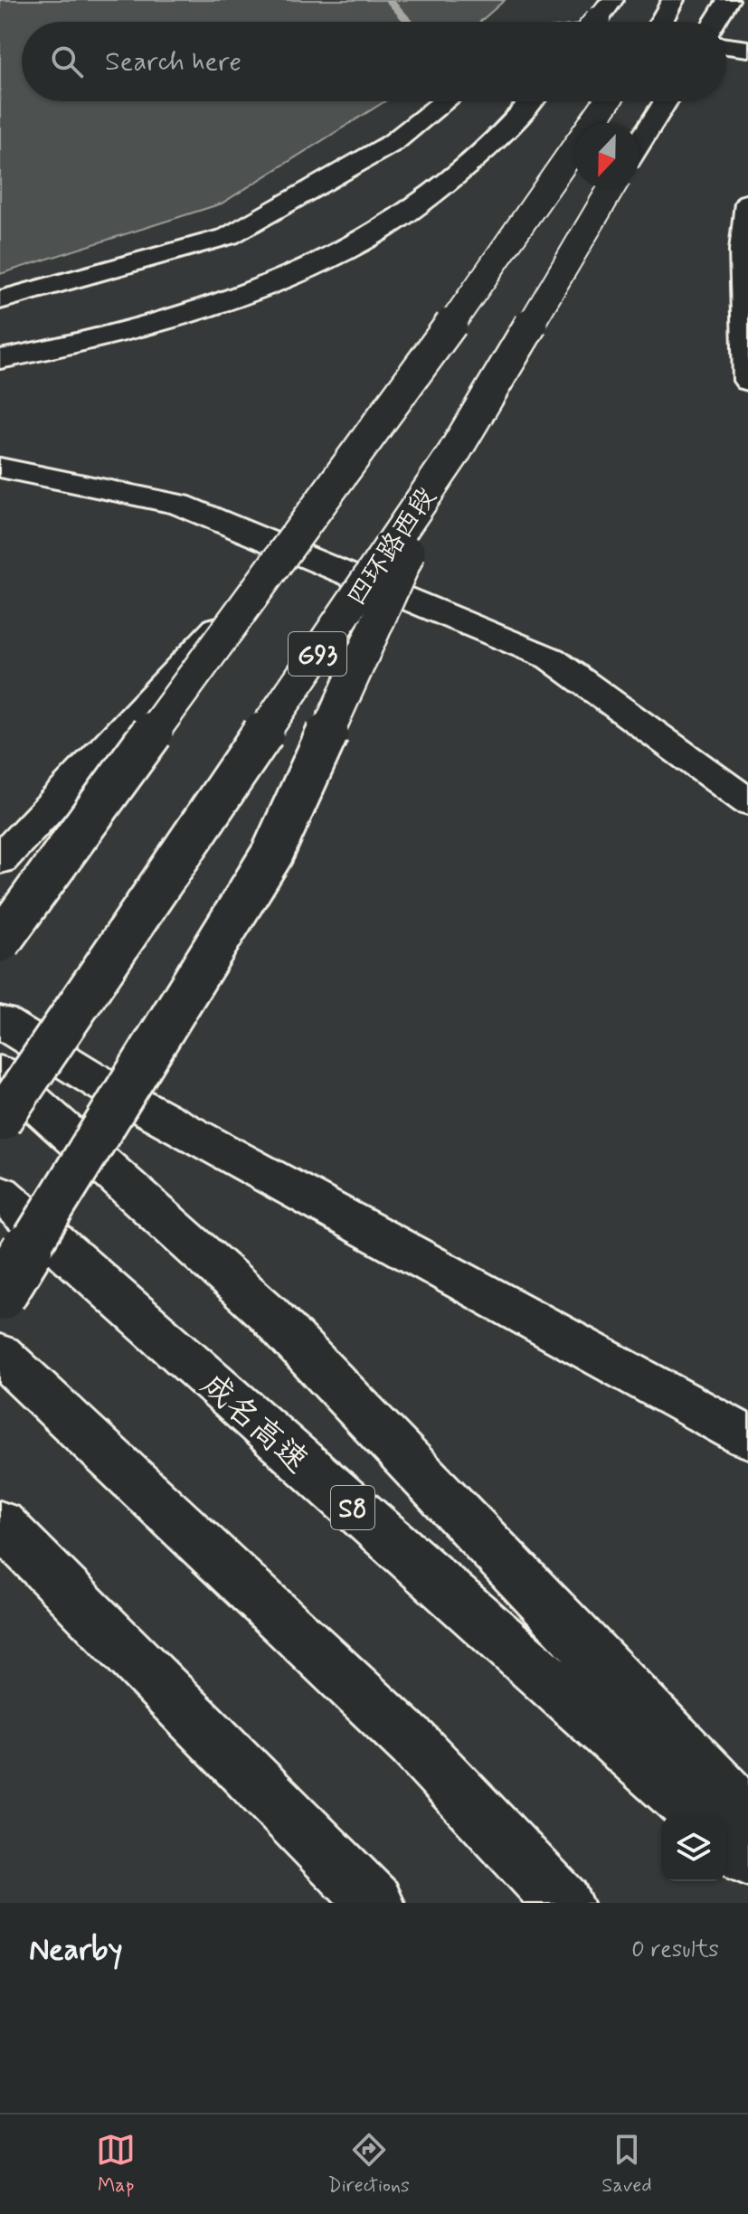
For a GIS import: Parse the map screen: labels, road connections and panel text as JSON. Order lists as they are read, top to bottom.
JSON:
{
  "streets": {
    "main road": [
      "四环路西段",
      "G93",
      "成名高速",
      "S8"
    ]
  },
  "north": "bottom",
  "page": {
    "search": "Search here",
    "heading": ["Nearby", "0 results"],
    "nav": ["Map", "Directions", "Saved"]
  }
}
